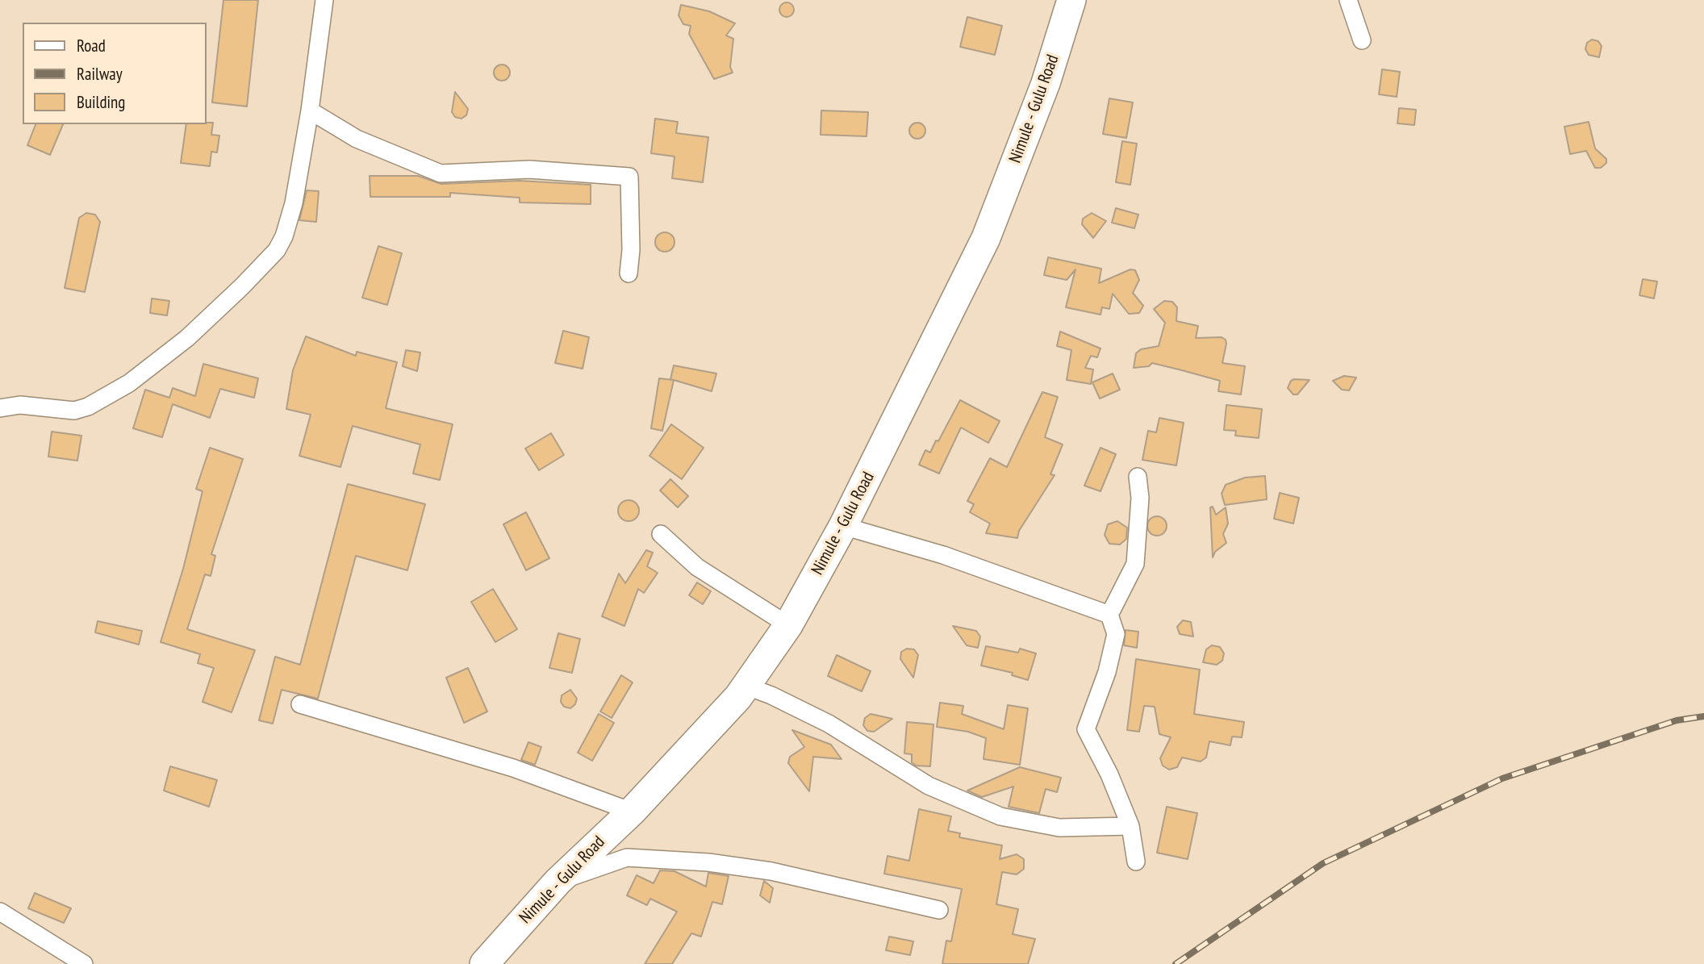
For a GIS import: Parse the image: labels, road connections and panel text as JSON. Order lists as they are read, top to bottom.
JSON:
{
  "streets": {
    "main road": ["Nimule - Gulu Road"]
  },
  "legend": ["Road", "Railway", "Building"]
}
